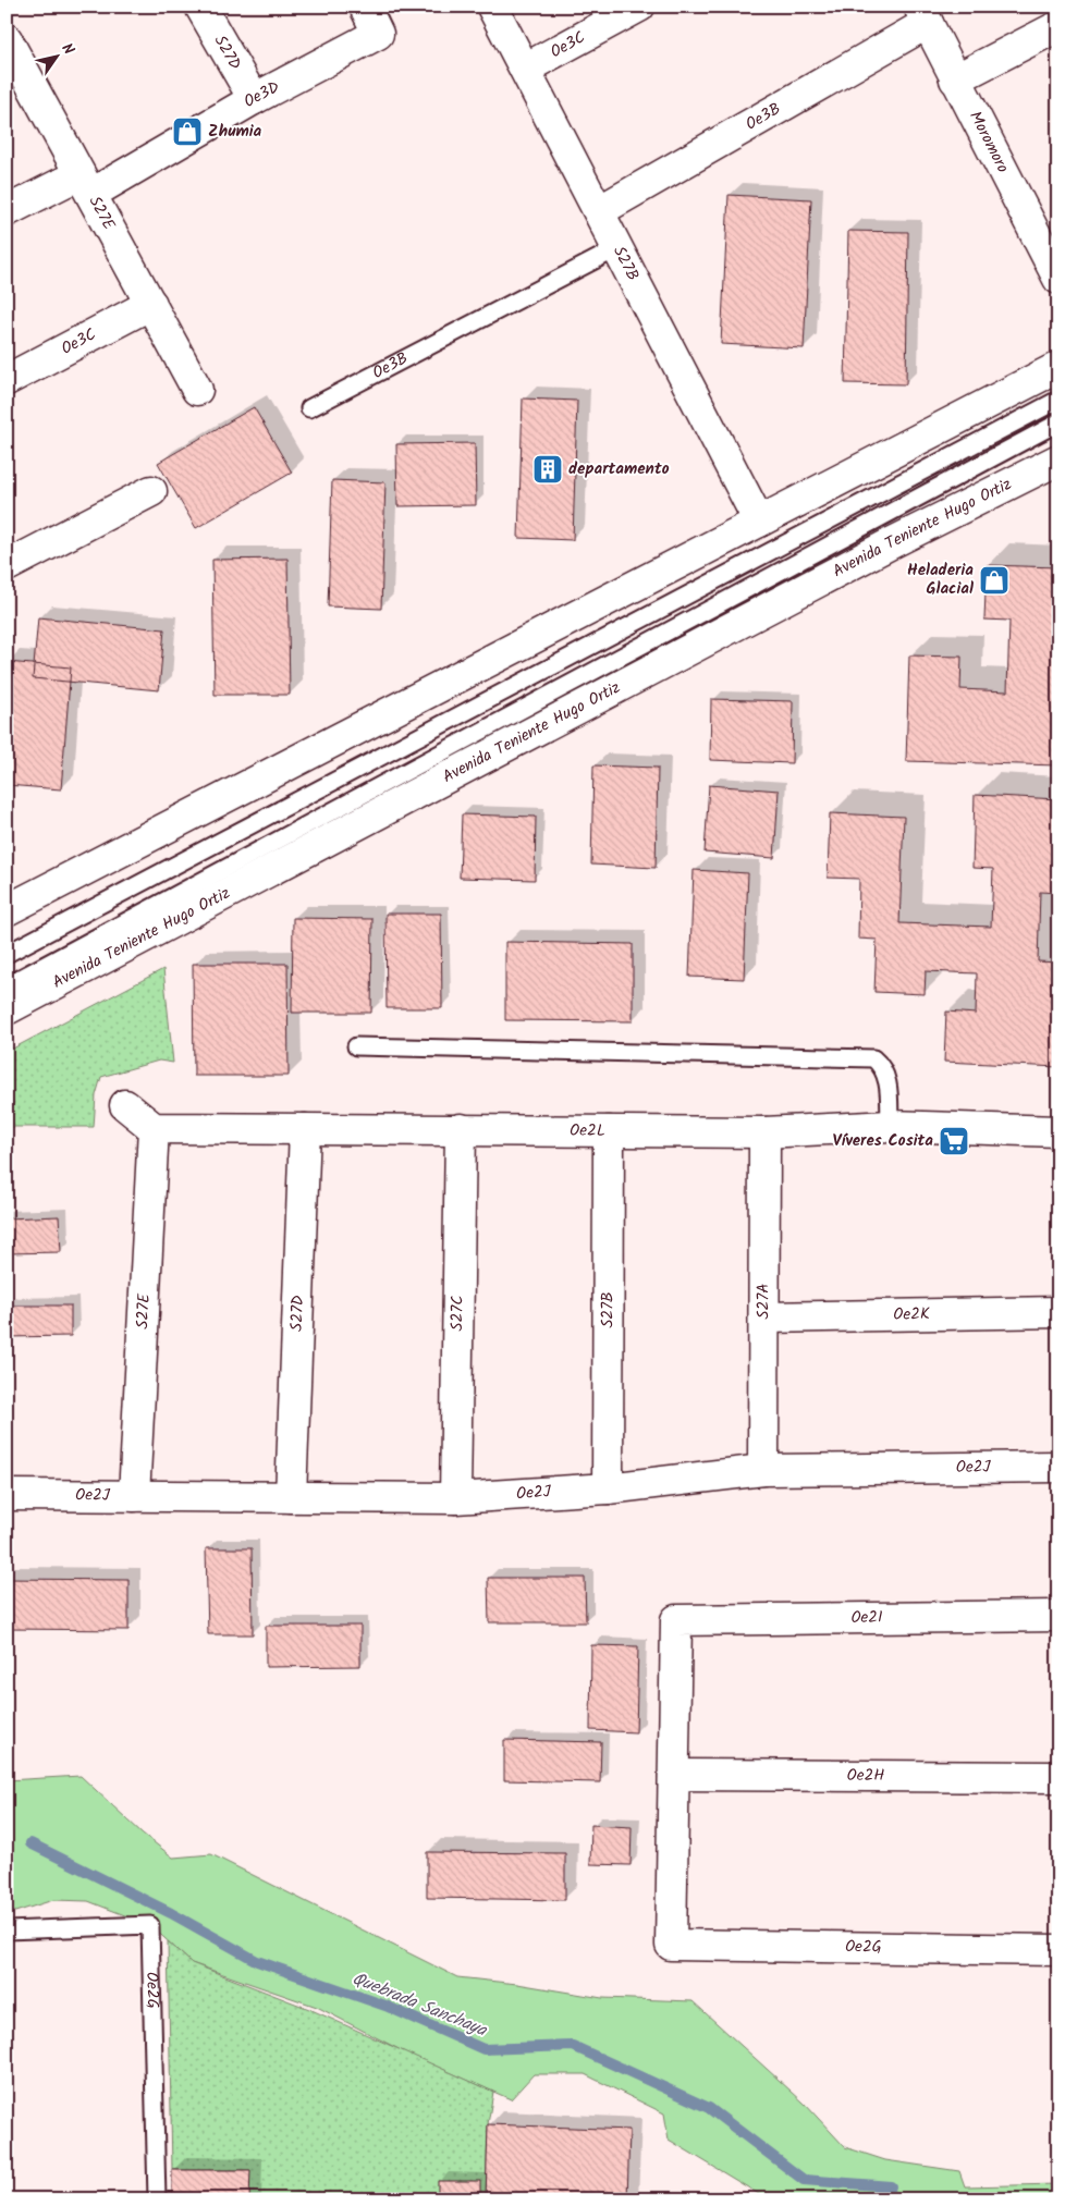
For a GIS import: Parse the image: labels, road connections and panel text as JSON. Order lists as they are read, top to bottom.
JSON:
{
  "streets": {
    "street": [
      "Oe3C",
      "S27D",
      "Oe3D",
      "Oe3B",
      "Moromoro",
      "S27E",
      "S27B",
      "Avenida Teniente Hugo Ortiz",
      "Oe2L",
      "S27A",
      "S27C",
      "Oe2K",
      "Oe2J",
      "Oe2I",
      "Oe2H",
      "Oe2G"
    ]
  },
  "crossings": [
    ["Oe3C", "S27E"],
    ["Oe3C", "S27B"],
    ["S27D", "Oe3D"],
    ["S27D", "Oe2L"],
    ["S27D", "Oe2J"],
    ["Oe3D", "S27E"],
    ["Oe3B", "Moromoro"],
    ["Oe3B", "S27B"],
    ["S27E", "Oe2L"],
    ["S27E", "Oe2J"],
    ["S27B", "Oe2L"],
    ["S27B", "Oe2J"],
    ["Oe2L", "S27A"],
    ["Oe2L", "S27C"],
    ["S27A", "Oe2K"],
    ["S27A", "Oe2J"],
    ["S27C", "Oe2J"],
    ["Oe2I", "Oe2H"],
    ["Oe2I", "Oe2G"],
    ["Oe2H", "Oe2G"]
  ],
  "water": ["Quebrada Sanchaya"],
  "places": {
    "shop": ["Zhumia", "Heladeria Glacial"],
    "building": ["departamento"],
    "supermarket": ["Víveres Cosita"]
  },
  "north": "top right"
}
